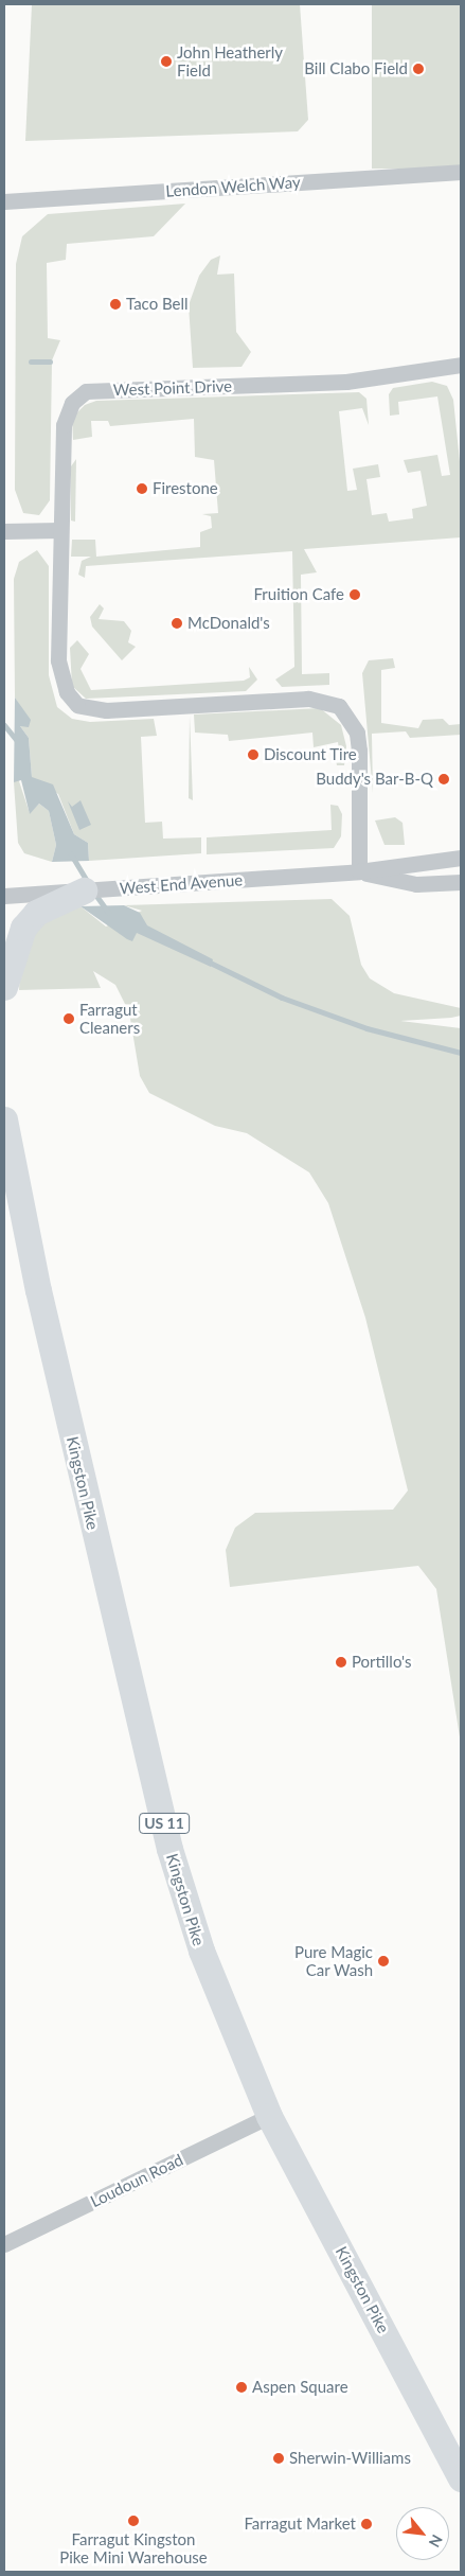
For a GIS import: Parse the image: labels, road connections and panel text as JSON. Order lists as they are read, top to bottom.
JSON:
{
  "streets": {
    "main road": ["Kingston Pike", "US 11"],
    "street": [
      "Lendon Welch Way",
      "West Point Drive",
      "West End Avenue",
      "Loudoun Road"
    ]
  },
  "crossings": [
    ["West Point Drive", "West End Avenue"],
    ["Kingston Pike", "Loudoun Road"]
  ],
  "places": [
    "John Heatherly Field",
    "Bill Clabo Field",
    "Taco Bell",
    "Firestone",
    "Fruition Cafe",
    "McDonald's",
    "Discount Tire",
    "Buddy's Bar-B-Q",
    "Farragut Cleaners",
    "Portillo's",
    "Pure Magic Car Wash",
    "Aspen Square",
    "Sherwin-Williams",
    "Farragut Kingston Pike Mini Warehouse",
    "Farragut Market"
  ],
  "north": "bottom right"
}
